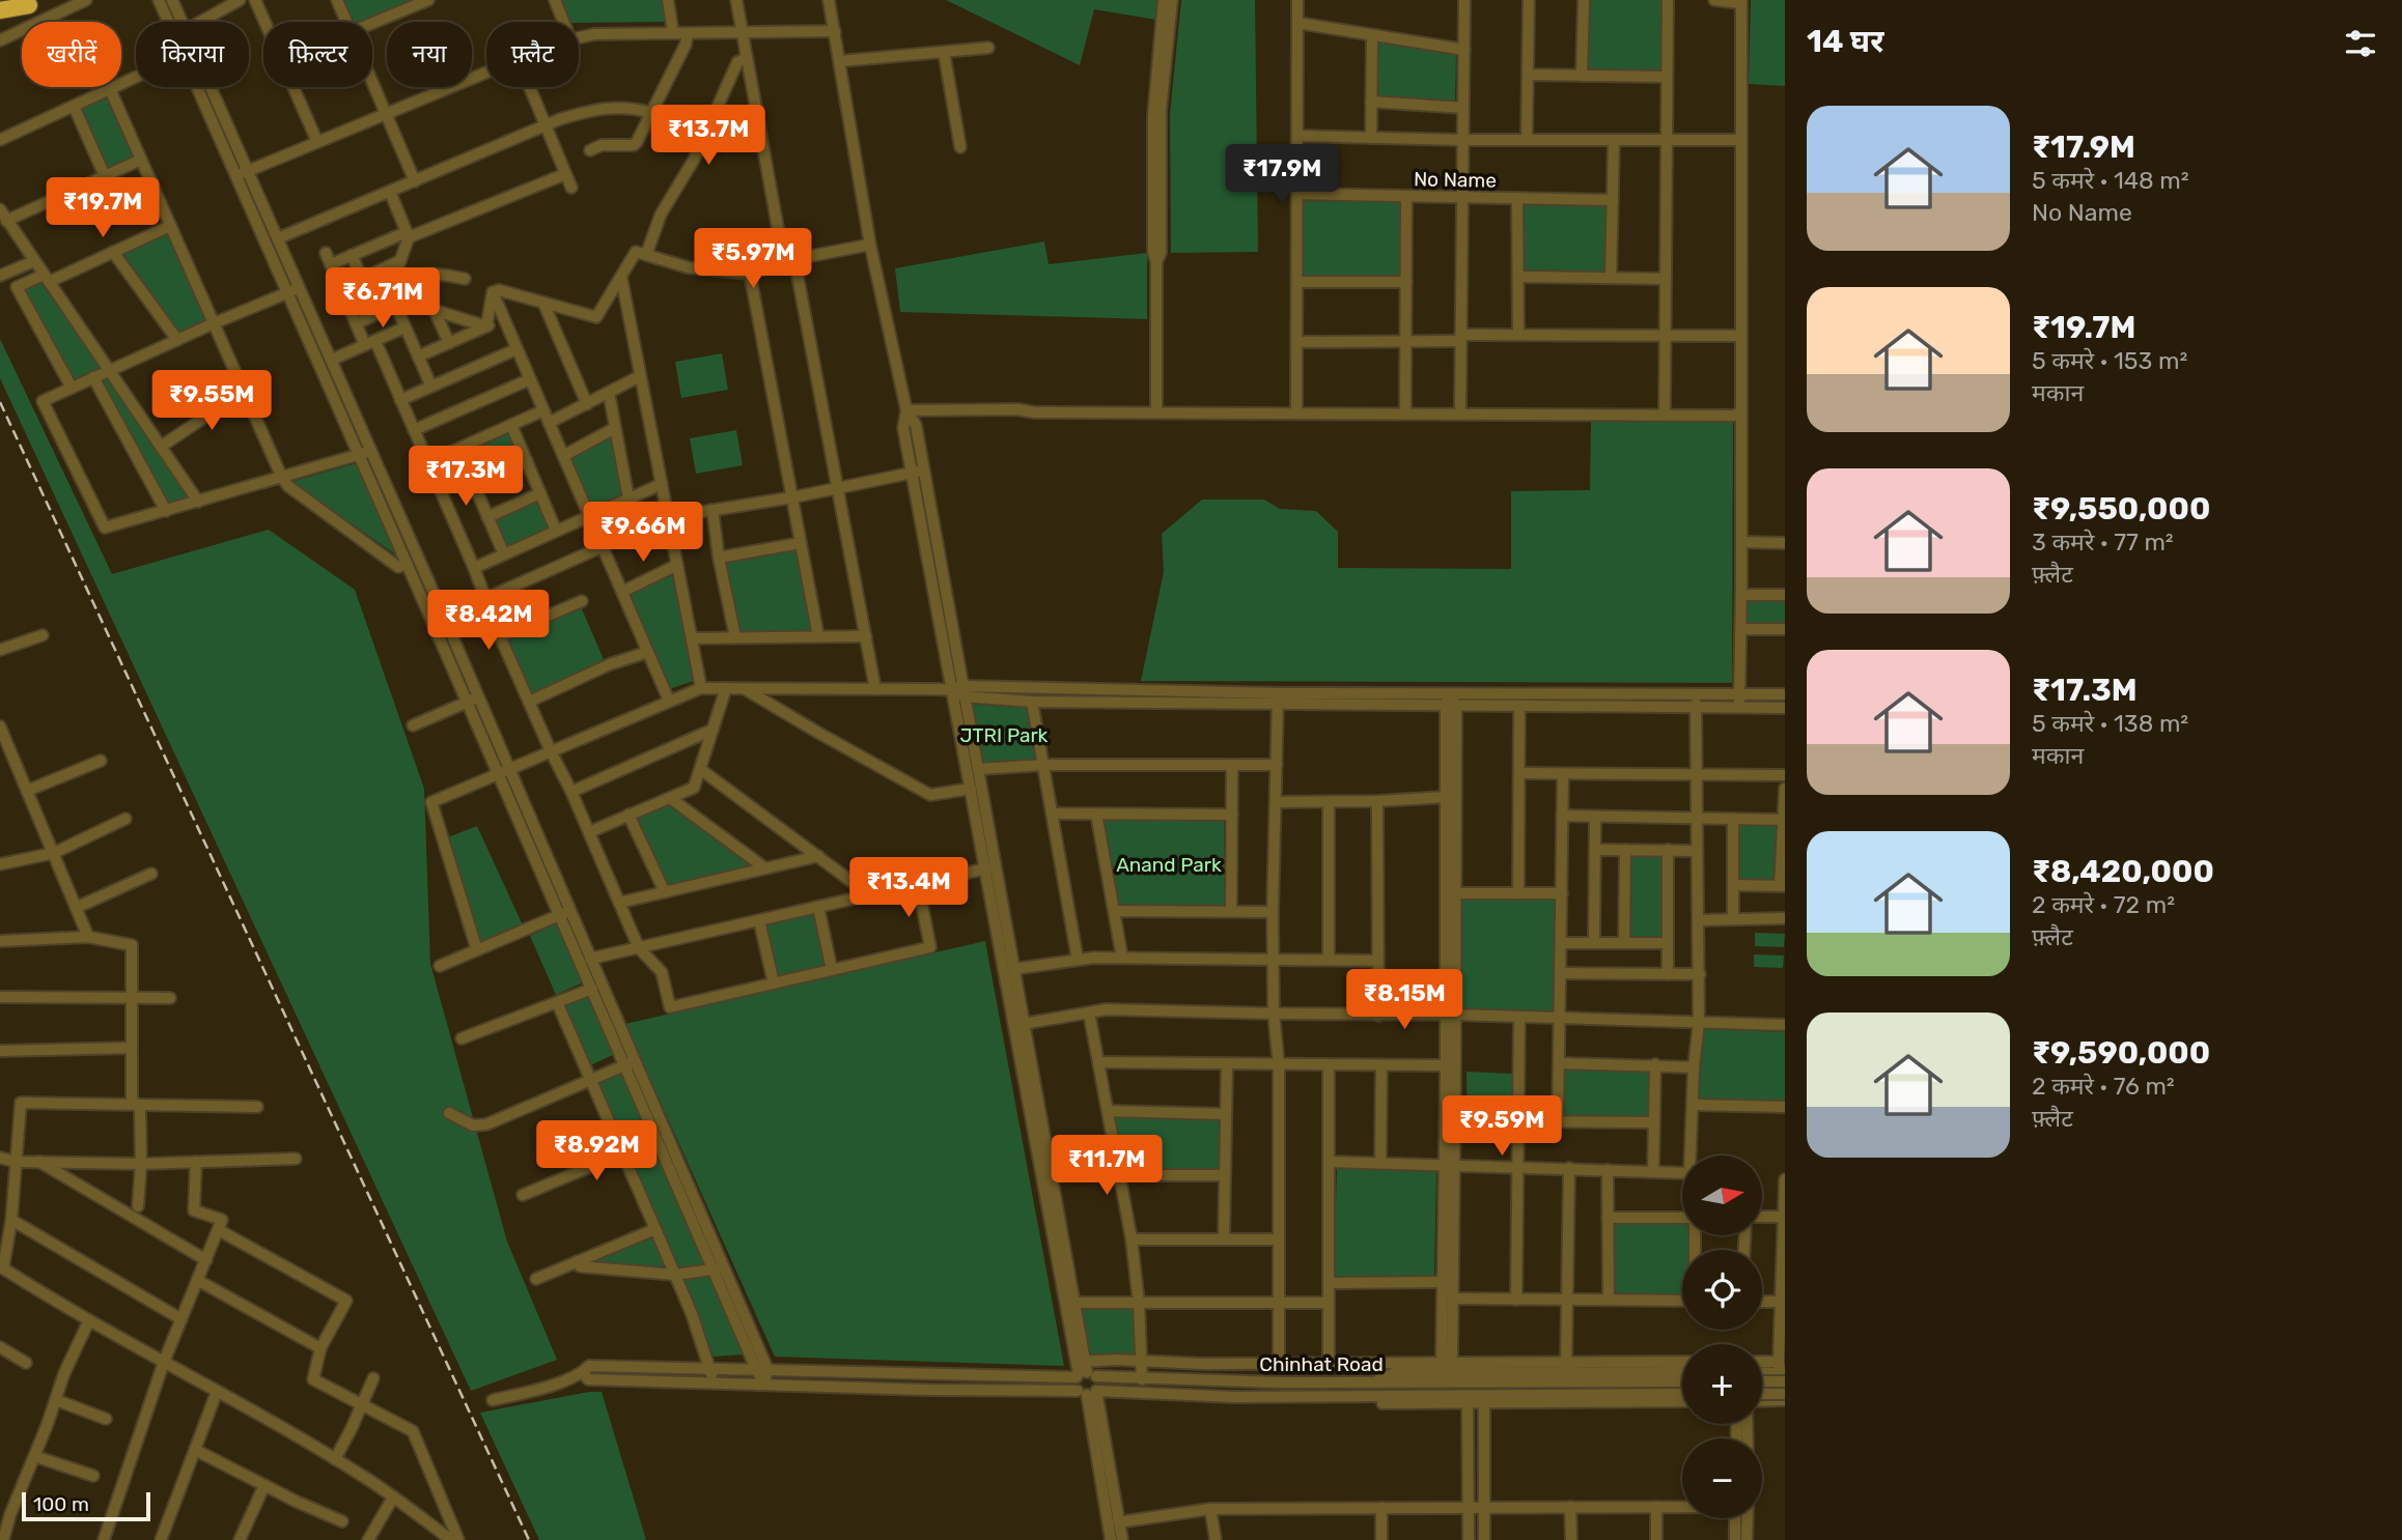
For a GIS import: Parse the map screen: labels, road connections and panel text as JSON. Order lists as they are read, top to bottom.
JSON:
{
  "streets": {
    "street": ["No Name", "Chinhat Road"]
  },
  "parks": ["JTRI Park", "Anand Park"],
  "scale_bar": "100 m",
  "north": "right",
  "page": {
    "heading": "14 घर",
    "chip": [
      "खरीदें",
      "किराया",
      "फ़िल्टर",
      "नया",
      "फ़्लैट"
    ],
    "list": [
      {
        "name": "₹17.9M",
        "note": "5 कमरे · 148 m² · No Name"
      },
      {
        "name": "₹19.7M",
        "note": "5 कमरे · 153 m² · मकान"
      },
      {
        "name": "₹9,550,000",
        "note": "3 कमरे · 77 m² · फ़्लैट"
      },
      {
        "name": "₹17.3M",
        "note": "5 कमरे · 138 m² · मकान"
      },
      {
        "name": "₹8,420,000",
        "note": "2 कमरे · 72 m² · फ़्लैट"
      },
      {
        "name": "₹9,590,000",
        "note": "2 कमरे · 76 m² · फ़्लैट"
      }
    ],
    "price": [
      "₹13.7M",
      "₹17.9M",
      "₹19.7M",
      "₹5.97M",
      "₹6.71M",
      "₹9.55M",
      "₹17.3M",
      "₹9.66M",
      "₹8.42M",
      "₹13.4M",
      "₹8.15M",
      "₹9.59M",
      "₹8.92M",
      "₹11.7M"
    ],
    "map_buttons": ["+", "−"],
    "scale": "100 m"
  }
}
